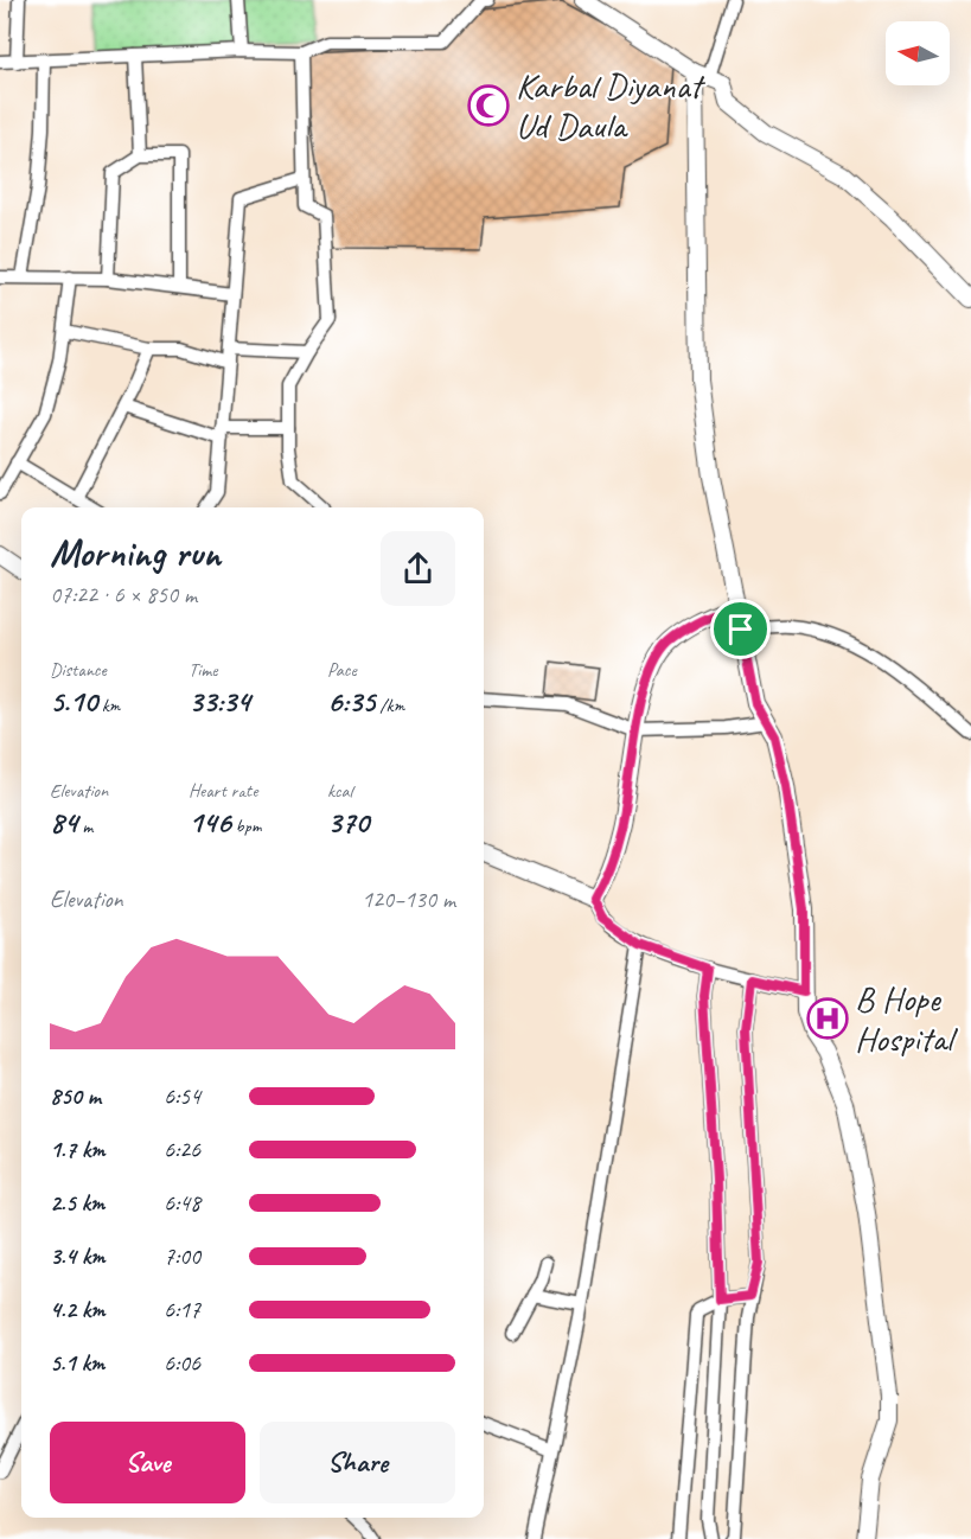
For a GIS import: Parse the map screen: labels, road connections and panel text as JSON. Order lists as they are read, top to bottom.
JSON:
{
  "places": {
    "mosque": ["Karbal Diyanat Ud Daula"],
    "hospital": ["B Hope Hospital"]
  },
  "north": "left",
  "page": {
    "heading": ["Morning run", "07:22 · 6 × 850 m"],
    "stats": [
      ["Distance", "5.10 km"],
      ["Time", "33:34"],
      ["Pace", "6:35 /km"],
      ["Elevation", "84 m"],
      ["Heart rate", "146 bpm"],
      ["kcal", "370"]
    ],
    "chart": ["Elevation", "120–130 m"],
    "list": [
      {
        "name": "850 m",
        "note": "6:54"
      },
      {
        "name": "1.7 km",
        "note": "6:26"
      },
      {
        "name": "2.5 km",
        "note": "6:48"
      },
      {
        "name": "3.4 km",
        "note": "7:00"
      },
      {
        "name": "4.2 km",
        "note": "6:17"
      },
      {
        "name": "5.1 km",
        "note": "6:06"
      }
    ],
    "buttons": ["Save", "Share"]
  }
}
